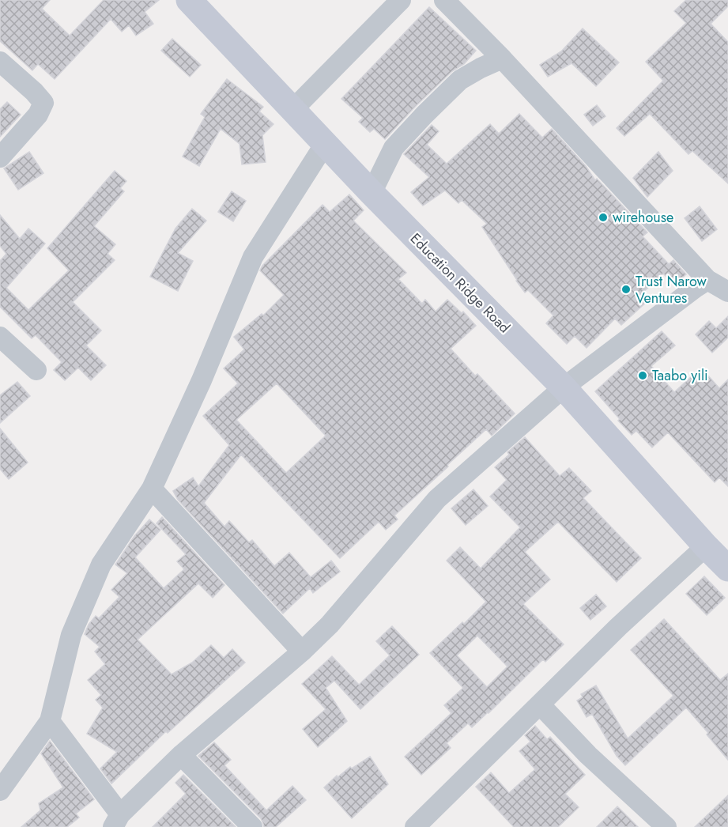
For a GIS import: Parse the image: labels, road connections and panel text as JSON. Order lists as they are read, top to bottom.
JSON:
{
  "streets": {
    "main road": ["Education Ridge Road"]
  },
  "places": ["wirehouse", "Trust Narow Ventures", "Taabo yili"]
}
